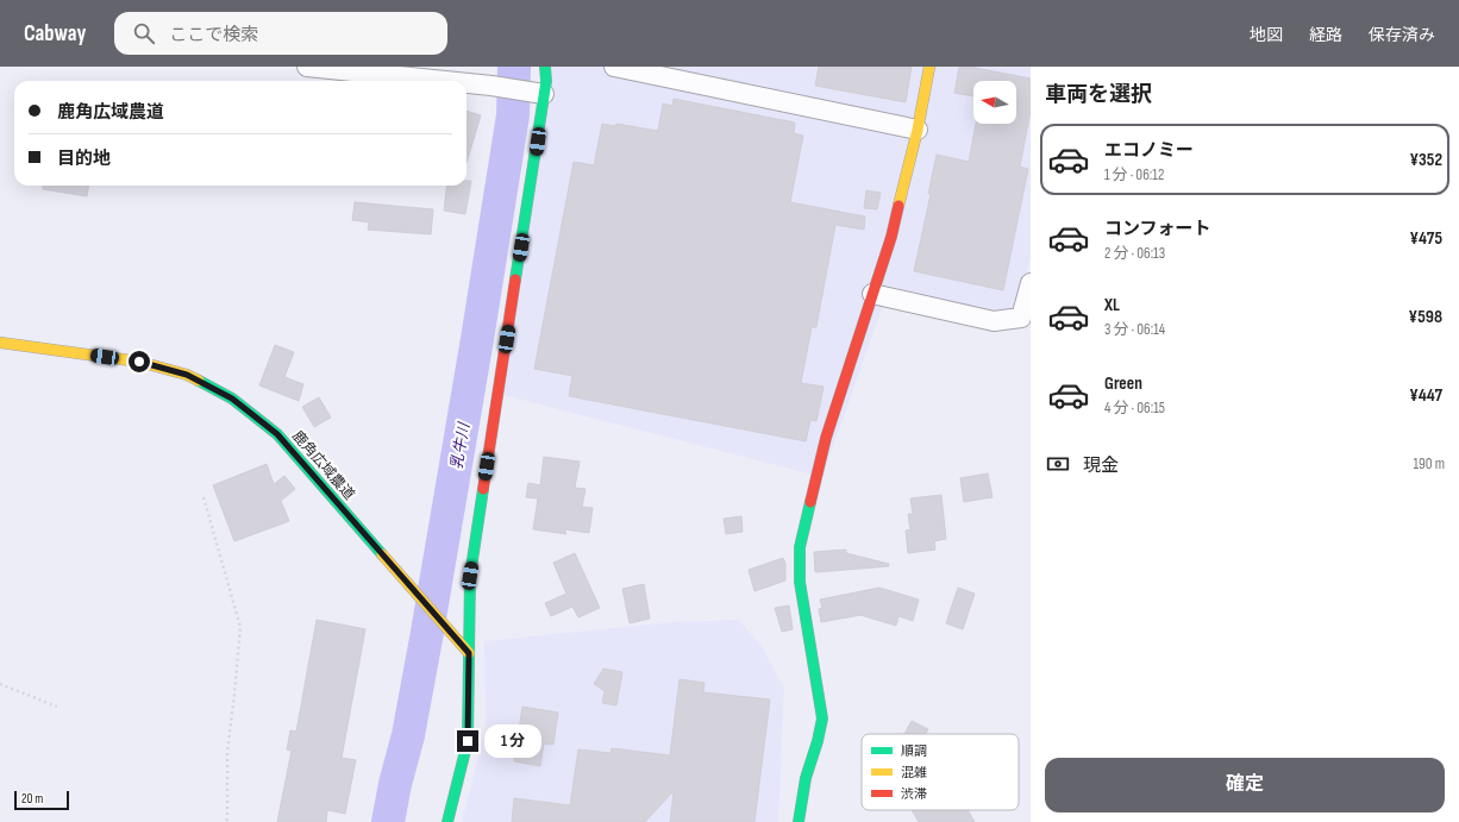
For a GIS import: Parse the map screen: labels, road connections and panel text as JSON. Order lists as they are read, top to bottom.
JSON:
{
  "streets": {
    "street": ["鹿角広域農道"]
  },
  "water": ["乳牛川"],
  "legend": ["順調", "混雑", "渋滞"],
  "scale_bar": "20 m",
  "north": "left",
  "page": {
    "header": "Cabway",
    "search": "ここで検索",
    "nav": ["地図", "経路", "保存済み"],
    "heading": "車両を選択",
    "banner": ["鹿角広域農道", "目的地"],
    "list": [
      {
        "name": "エコノミー",
        "note": "1 分 · 06:12",
        "value": "¥352"
      },
      {
        "name": "コンフォート",
        "note": "2 分 · 06:13",
        "value": "¥475"
      },
      {
        "name": "XL",
        "note": "3 分 · 06:14",
        "value": "¥598"
      },
      {
        "name": "Green",
        "note": "4 分 · 06:15",
        "value": "¥447"
      }
    ],
    "pay": ["現金", "190 m"],
    "bubble": "1 分",
    "buttons": "確定",
    "scale": "20 m"
  }
}
